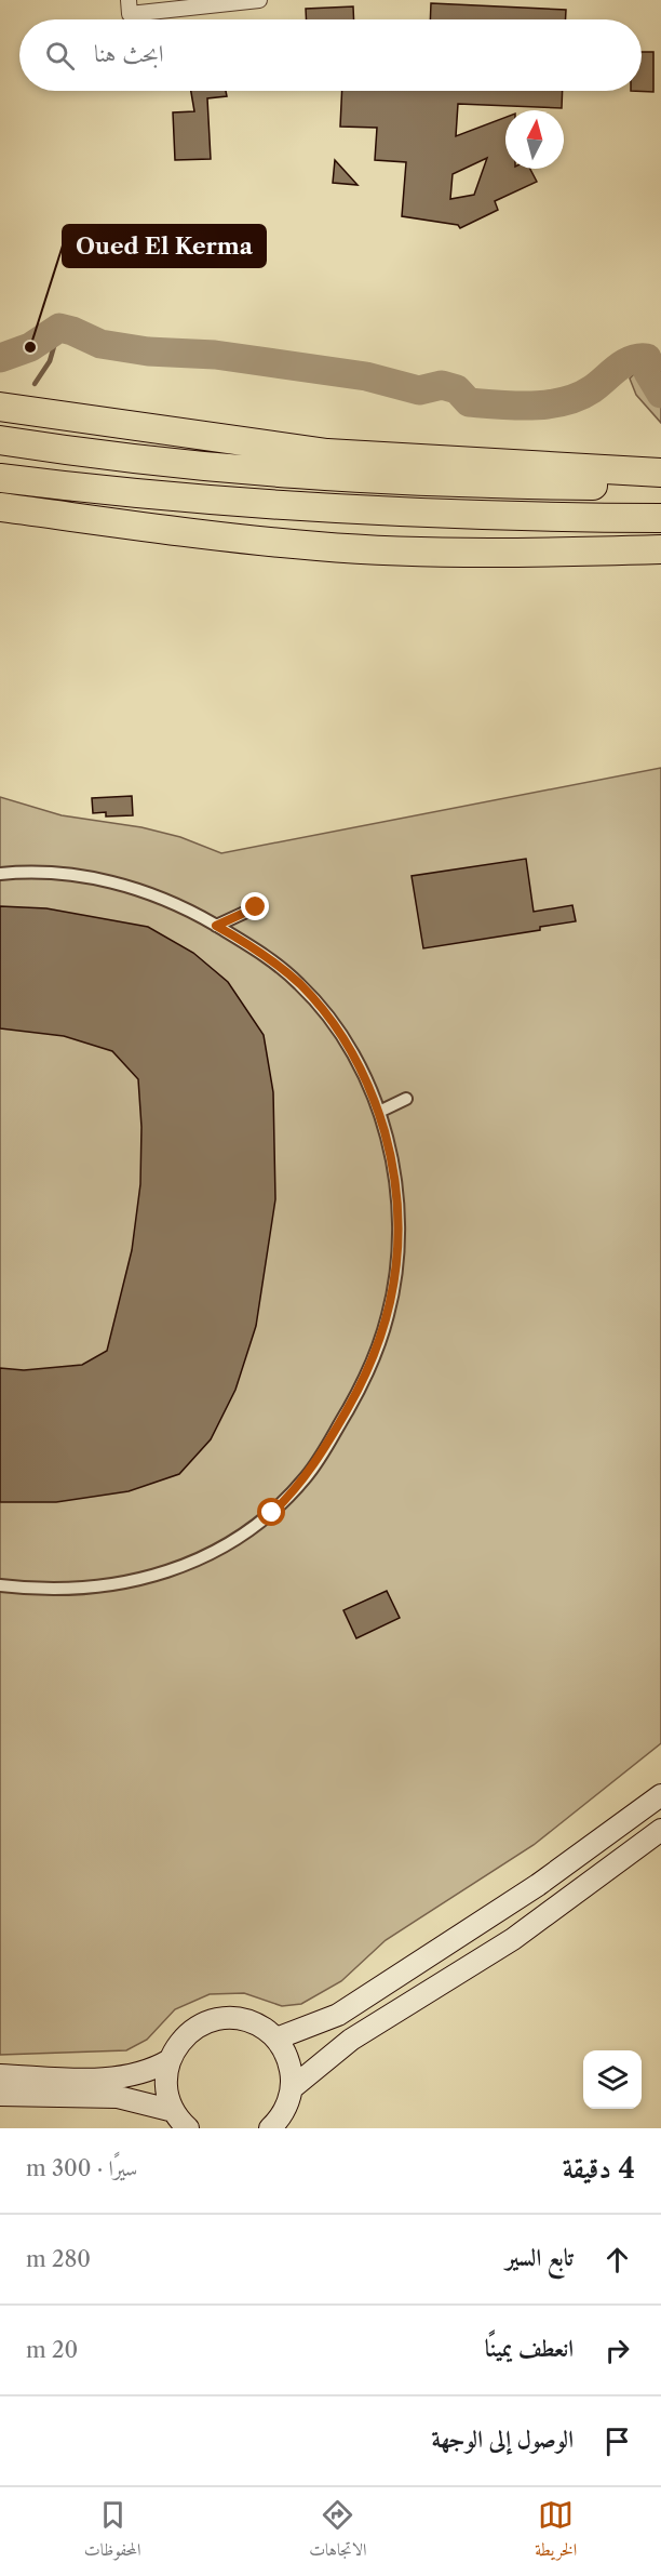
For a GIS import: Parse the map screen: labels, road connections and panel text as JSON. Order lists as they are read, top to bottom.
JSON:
{
  "places": ["Oued El Kerma"],
  "north": "top",
  "page": {
    "search": "ابحث هنا",
    "heading": ["4 دقيقة", "سيرًا · 300 m"],
    "list": [
      ["تابع السير", "280 m"],
      ["انعطف يمينًا", "20 m"],
      "الوصول إلى الوجهة"
    ],
    "nav": ["الخريطة", "الاتجاهات", "المحفوظات"]
  }
}
